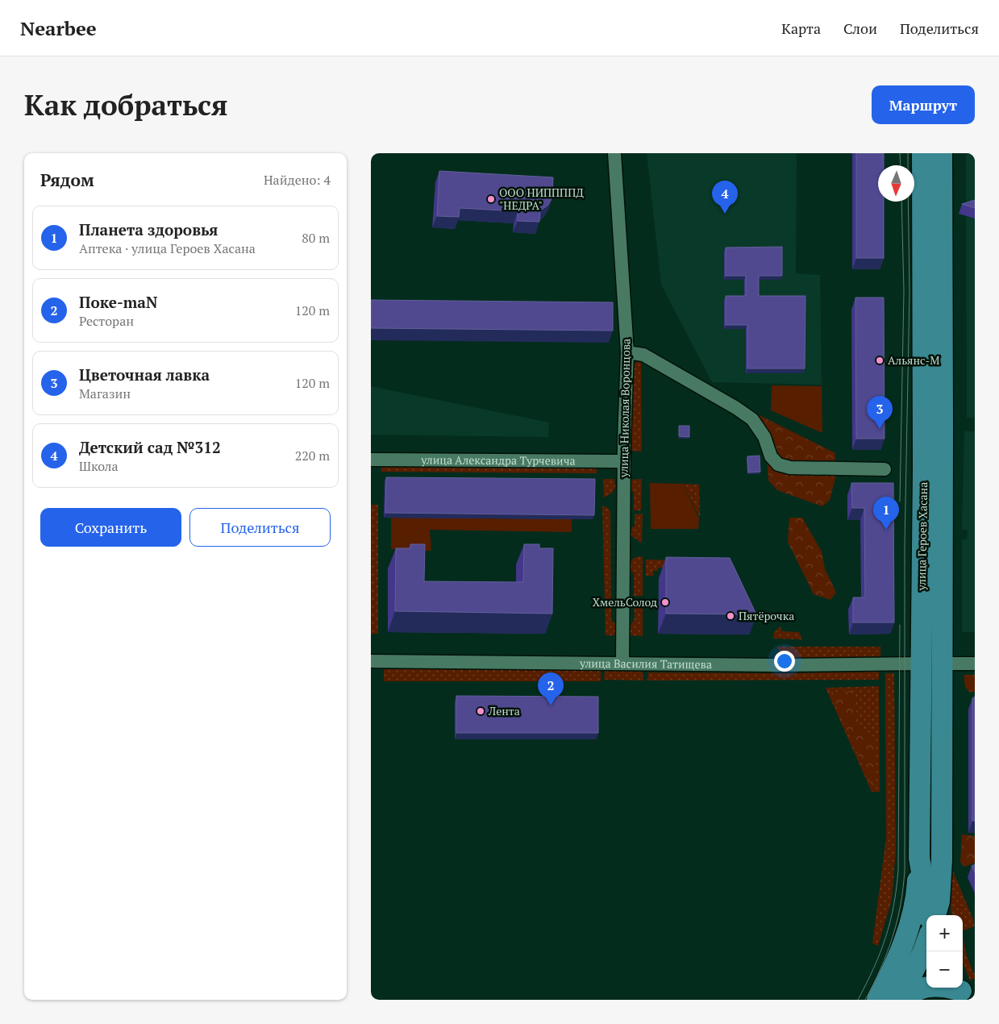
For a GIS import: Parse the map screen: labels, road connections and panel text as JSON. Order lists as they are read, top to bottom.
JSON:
{
  "streets": {
    "main road": ["улица Героев Хасана"],
    "street": ["улица Николая Воронцова", "улица Александра Турчевича", "улица Василия Татищева"]
  },
  "crossings": [
    ["улица Николая Воронцова", "улица Александра Турчевича"],
    ["улица Николая Воронцова", "улица Василия Татищева"],
    ["улица Героев Хасана", "улица Василия Татищева"]
  ],
  "places": [
    "ООО НИППППД \"НЕДРА\"",
    "Альянс-М",
    "ХмельСолод",
    "Пятёрочка",
    "Лента"
  ],
  "north": "bottom",
  "page": {
    "header": "Nearbee",
    "nav": ["Карта", "Слои", "Поделиться"],
    "buttons": [
      "Маршрут",
      ["Сохранить", "Поделиться"]
    ],
    "title": "Как добраться",
    "heading": ["Рядом", "Найдено: 4"],
    "pins": [
      "4",
      "3",
      "1",
      "2"
    ],
    "list": [
      {
        "mark": "1",
        "name": "Планета здоровья",
        "note": "Аптека · улица Героев Хасана",
        "value": "80 m"
      },
      {
        "mark": "2",
        "name": "Поке-maN",
        "note": "Ресторан",
        "value": "120 m"
      },
      {
        "mark": "3",
        "name": "Цветочная лавка",
        "note": "Магазин",
        "value": "120 m"
      },
      {
        "mark": "4",
        "name": "Детский сад №312",
        "note": "Школа",
        "value": "220 m"
      }
    ],
    "map_buttons": ["+", "−"]
  }
}
